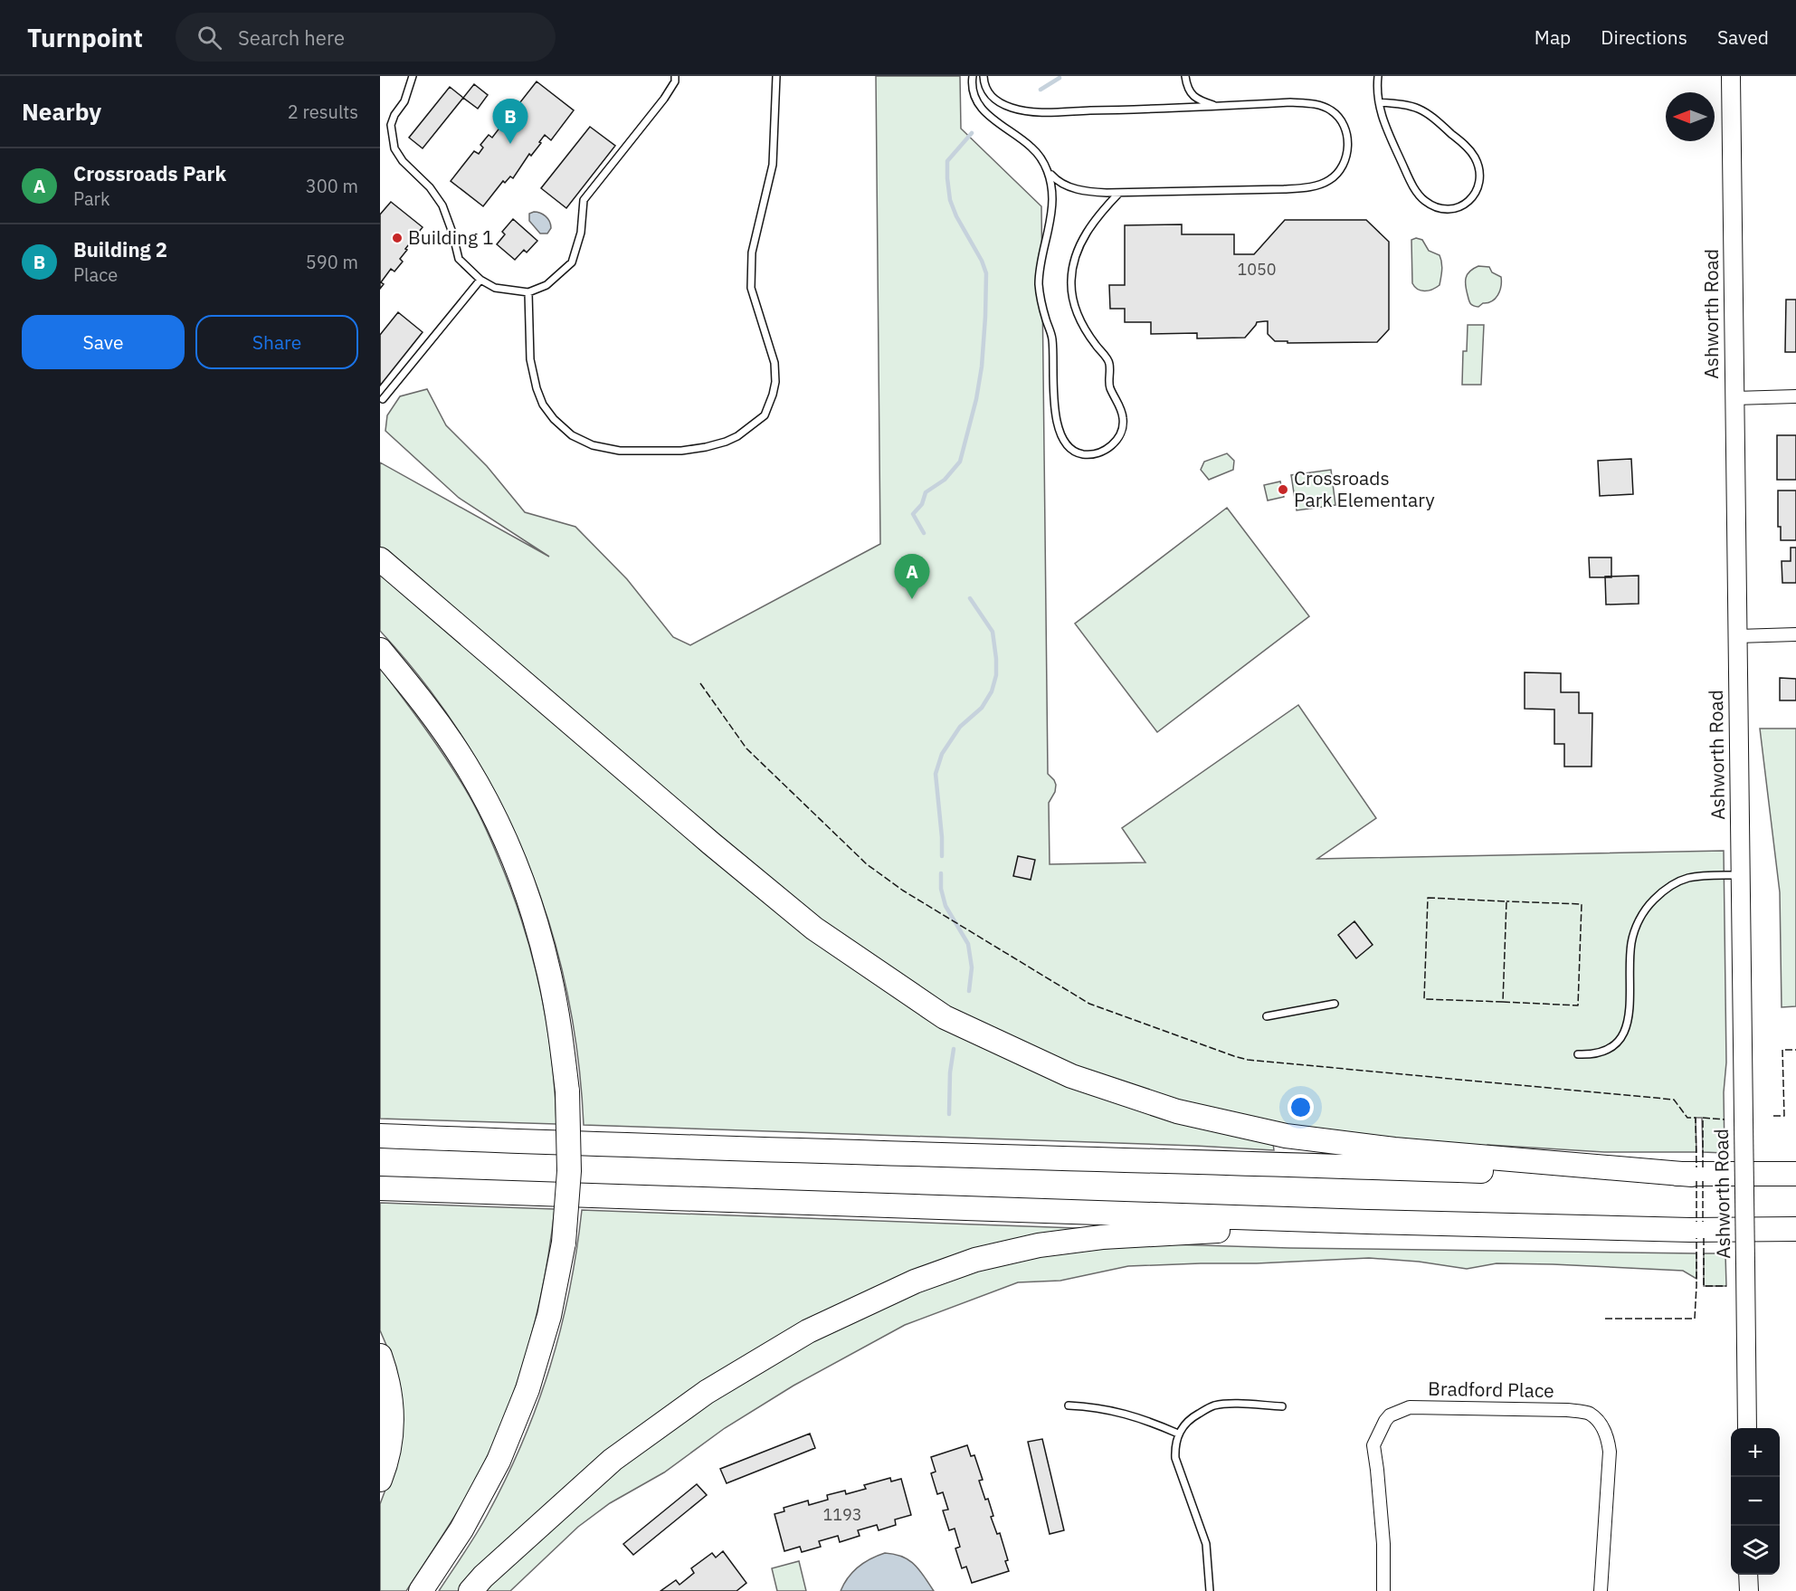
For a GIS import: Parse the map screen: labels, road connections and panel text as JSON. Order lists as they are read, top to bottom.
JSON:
{
  "streets": {
    "main road": ["Ashworth Road"],
    "street": ["Bradford Place"]
  },
  "places": ["Building 1", "Crossroads Park Elementary"],
  "house_numbers": ["1050", "1193"],
  "north": "left",
  "page": {
    "header": "Turnpoint",
    "search": "Search here",
    "nav": ["Map", "Directions", "Saved"],
    "heading": ["Nearby", "2 results"],
    "pins": ["B", "A"],
    "list": [
      {
        "mark": "A",
        "name": "Crossroads Park",
        "note": "Park",
        "value": "300 m"
      },
      {
        "mark": "B",
        "name": "Building 2",
        "note": "Place",
        "value": "590 m"
      }
    ],
    "buttons": ["Save", "Share"],
    "map_buttons": ["+", "−"]
  }
}
